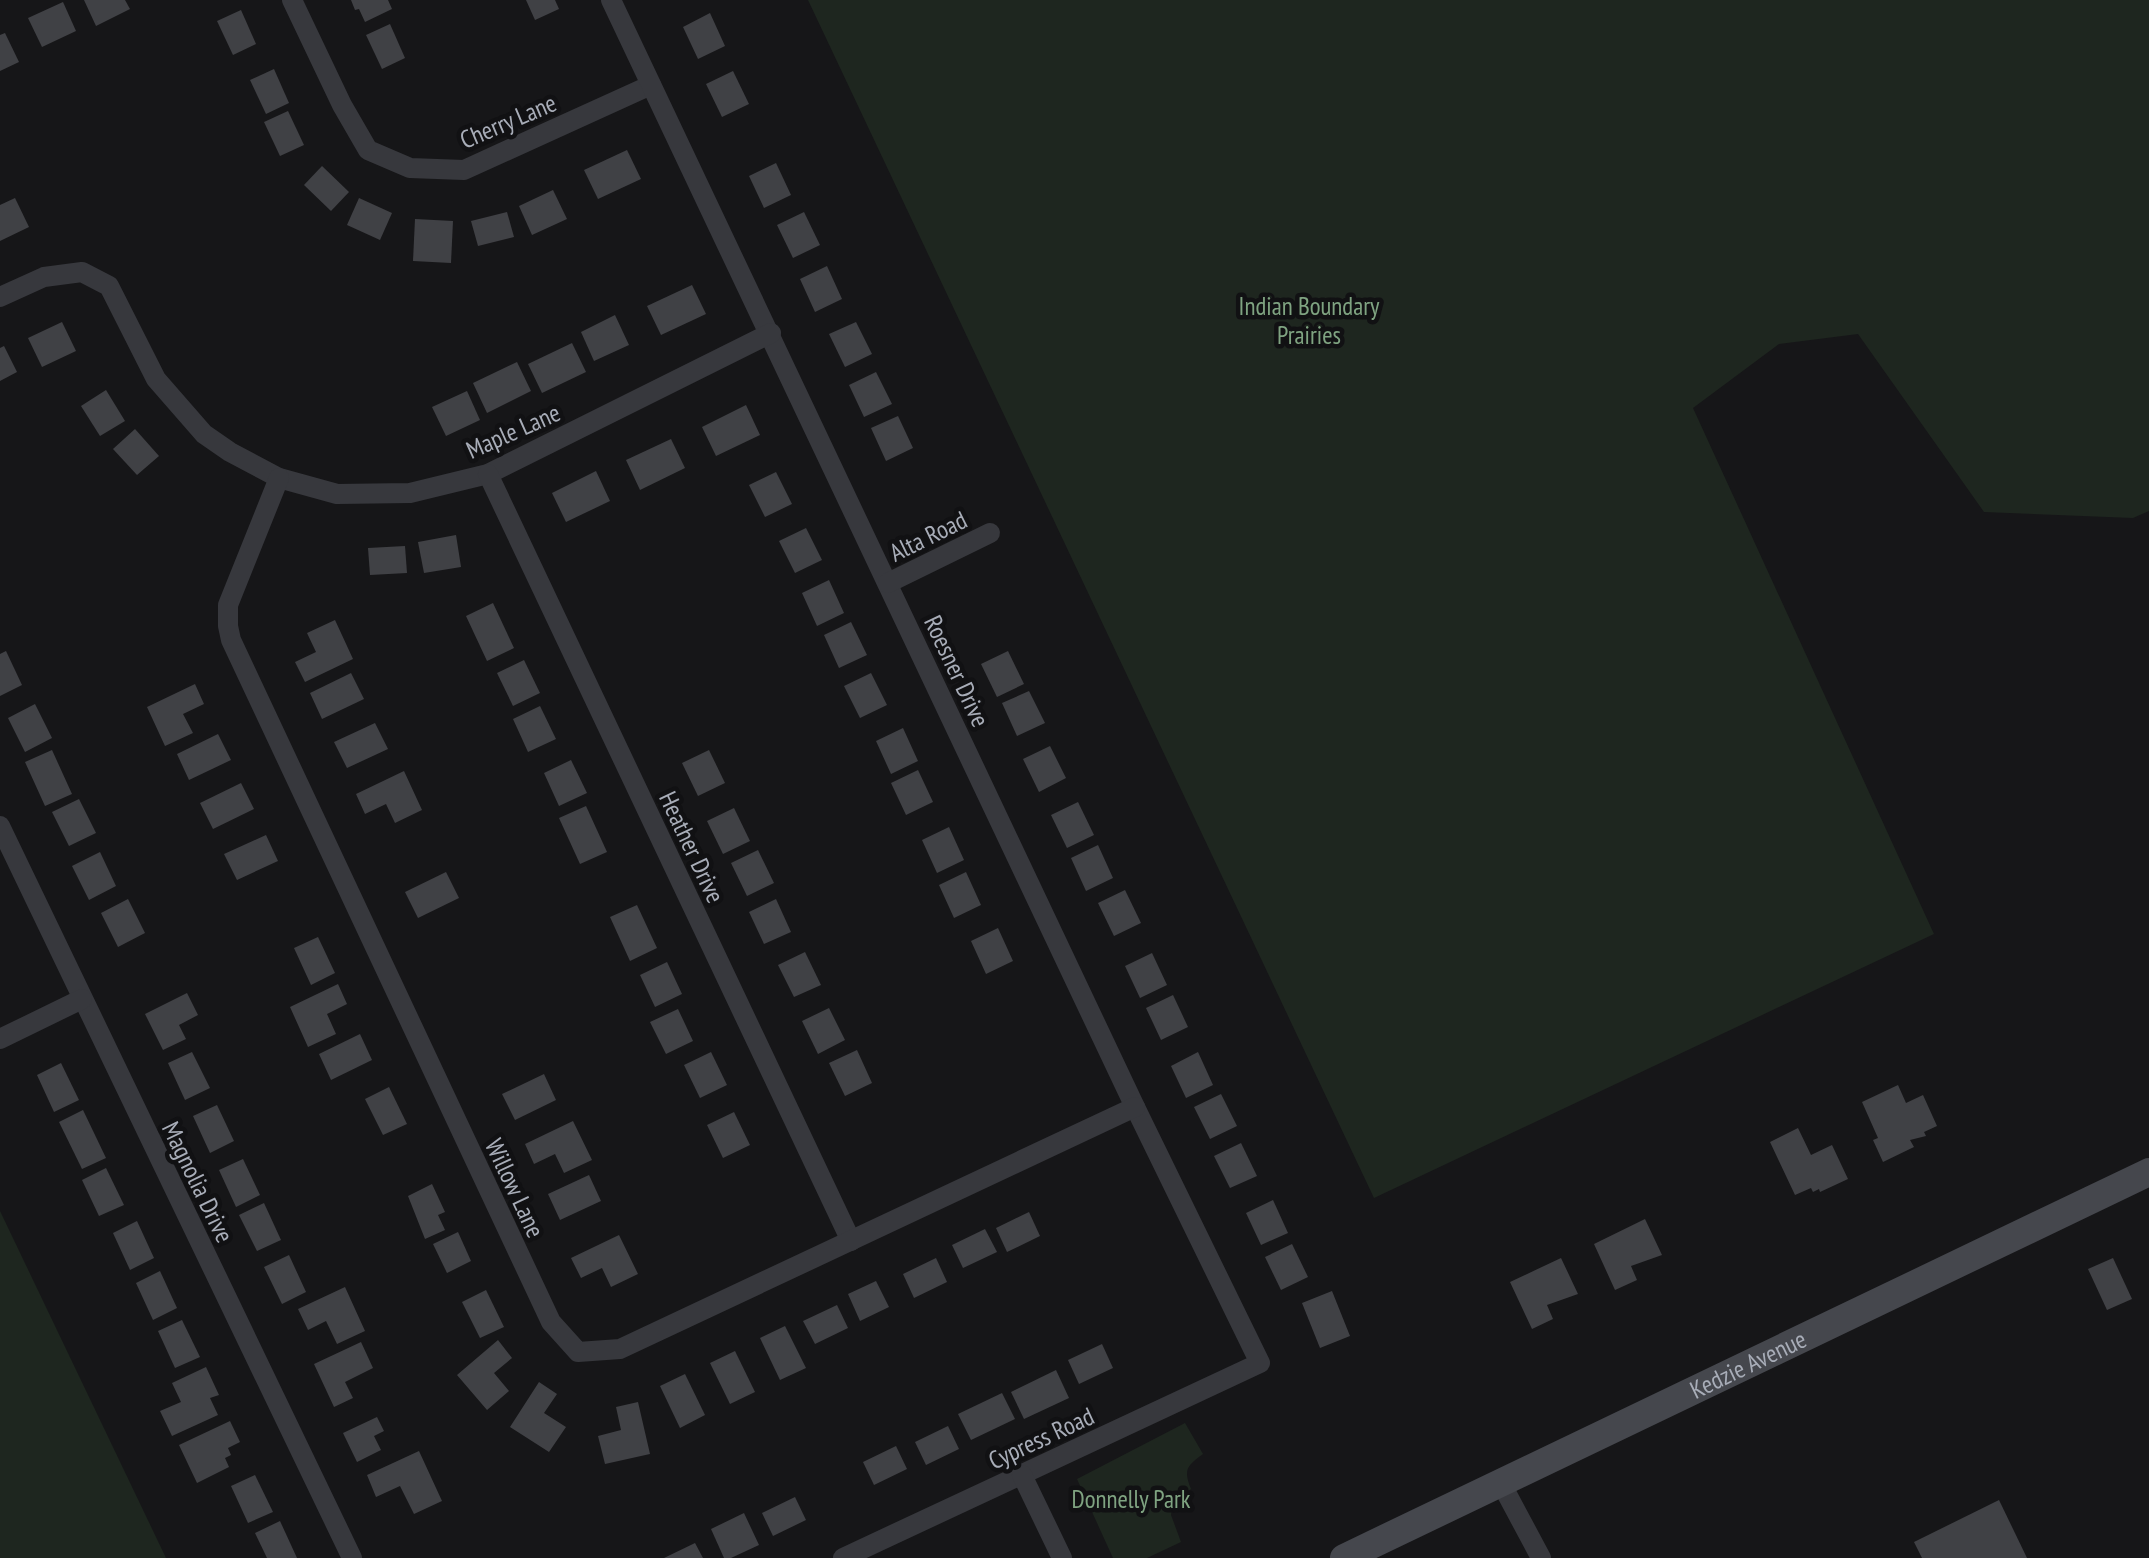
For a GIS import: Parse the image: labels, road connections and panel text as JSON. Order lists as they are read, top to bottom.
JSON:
{
  "streets": {
    "main road": ["Kedzie Avenue"],
    "street": [
      "Cherry Lane",
      "Maple Lane",
      "Alta Road",
      "Roesner Drive",
      "Heather Drive",
      "Magnolia Drive",
      "Willow Lane",
      "Cypress Road"
    ]
  },
  "crossings": [
    ["Cherry Lane", "Roesner Drive"],
    ["Maple Lane", "Roesner Drive"],
    ["Maple Lane", "Heather Drive"],
    ["Maple Lane", "Willow Lane"],
    ["Alta Road", "Roesner Drive"],
    ["Roesner Drive", "Willow Lane"],
    ["Roesner Drive", "Cypress Road"],
    ["Heather Drive", "Willow Lane"]
  ],
  "parks": ["Indian Boundary Prairies", "Donnelly Park"]
}
